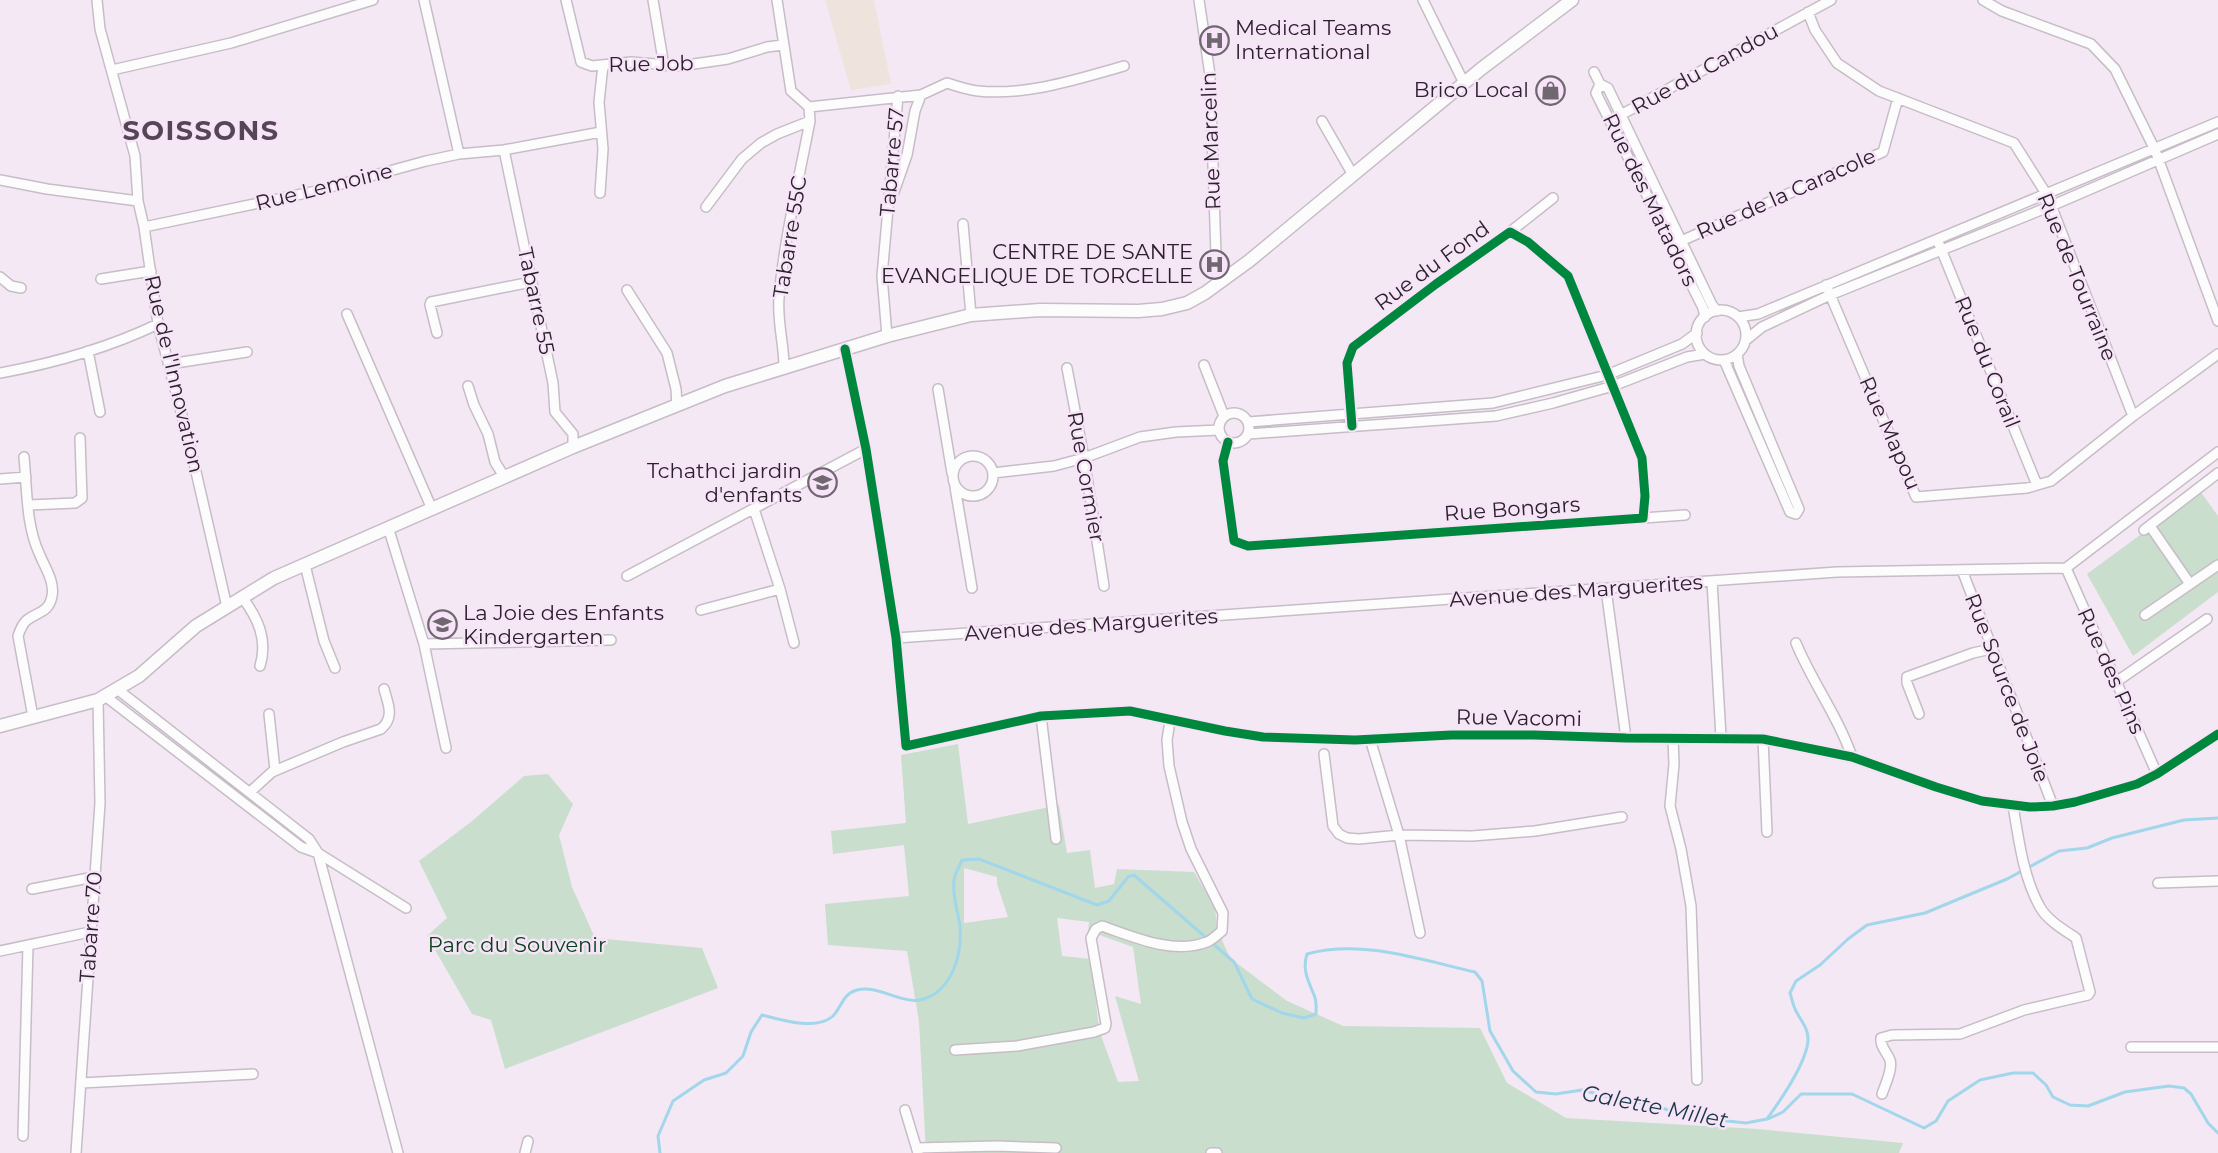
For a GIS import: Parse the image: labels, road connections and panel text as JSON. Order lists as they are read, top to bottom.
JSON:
{
  "streets": {
    "street": [
      "Rue Job",
      "Rue du Candou",
      "Rue Marcelin",
      "Tabarre 57",
      "Rue Lemoine",
      "Rue de la Caracole",
      "Rue des Matadors",
      "Tabarre 55C",
      "Rue du Fond",
      "Rue de Tourraine",
      "Tabarre 55",
      "Rue du Corail",
      "Rue de l'Innovation",
      "Rue Mapou",
      "Rue Cormier",
      "Rue Bongars",
      "Avenue des Marguerites",
      "Rue des Pins",
      "Rue Source de Joie",
      "Rue Vacomi",
      "Tabarre 70"
    ]
  },
  "crossings": [
    ["Rue du Candou", "Rue des Matadors"],
    ["Rue du Candou", "Rue de Tourraine"],
    ["Rue Lemoine", "Tabarre 55"],
    ["Rue Lemoine", "Rue de l'Innovation"],
    ["Rue de la Caracole", "Rue des Matadors"],
    ["Rue de la Caracole", "Rue de Tourraine"],
    ["Rue de Tourraine", "Rue Mapou"],
    ["Rue du Corail", "Rue Mapou"],
    ["Avenue des Marguerites", "Rue des Pins"],
    ["Avenue des Marguerites", "Rue Source de Joie"],
    ["Avenue des Marguerites", "Rue Vacomi"],
    ["Rue des Pins", "Rue Vacomi"],
    ["Rue Source de Joie", "Rue Vacomi"]
  ],
  "districts": ["SOISSONS"],
  "water": ["Galette Millet"],
  "parks": ["Parc du Souvenir"],
  "places": {
    "hospital": ["Medical Teams International", "CENTRE DE SANTE EVANGELIQUE DE TORCELLE"],
    "shop": ["Brico Local"],
    "school or university": ["Tchathci jardin d'enfants", "La Joie des Enfants Kindergarten"]
  }
}
